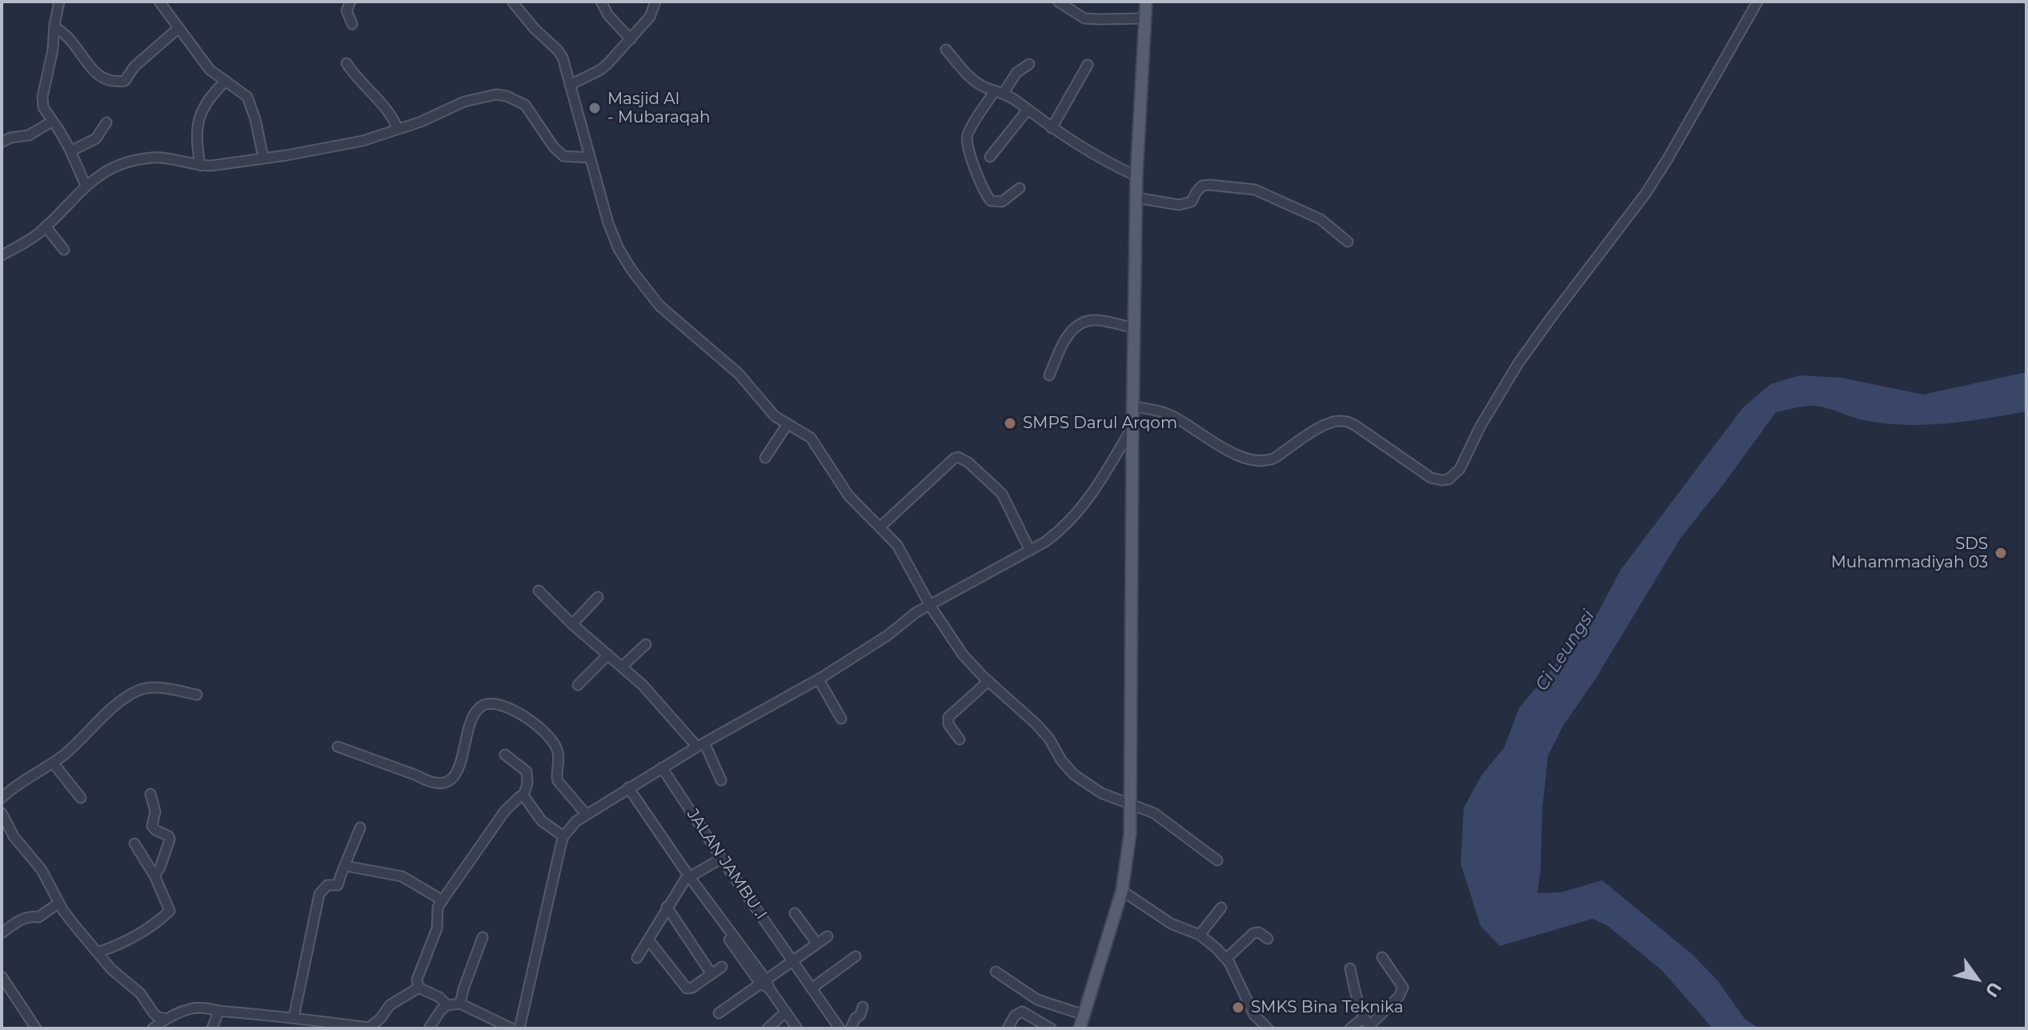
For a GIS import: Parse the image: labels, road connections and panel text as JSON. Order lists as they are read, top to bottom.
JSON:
{
  "streets": {
    "street": ["JALAN JAMBU .I"]
  },
  "water": ["Ci Leungsi"],
  "places": [
    "Masjid Al - Mubaraqah",
    "SMPS Darul Arqom",
    "SDS Muhammadiyah 03",
    "SMKS Bina Teknika"
  ],
  "north": "bottom right"
}
